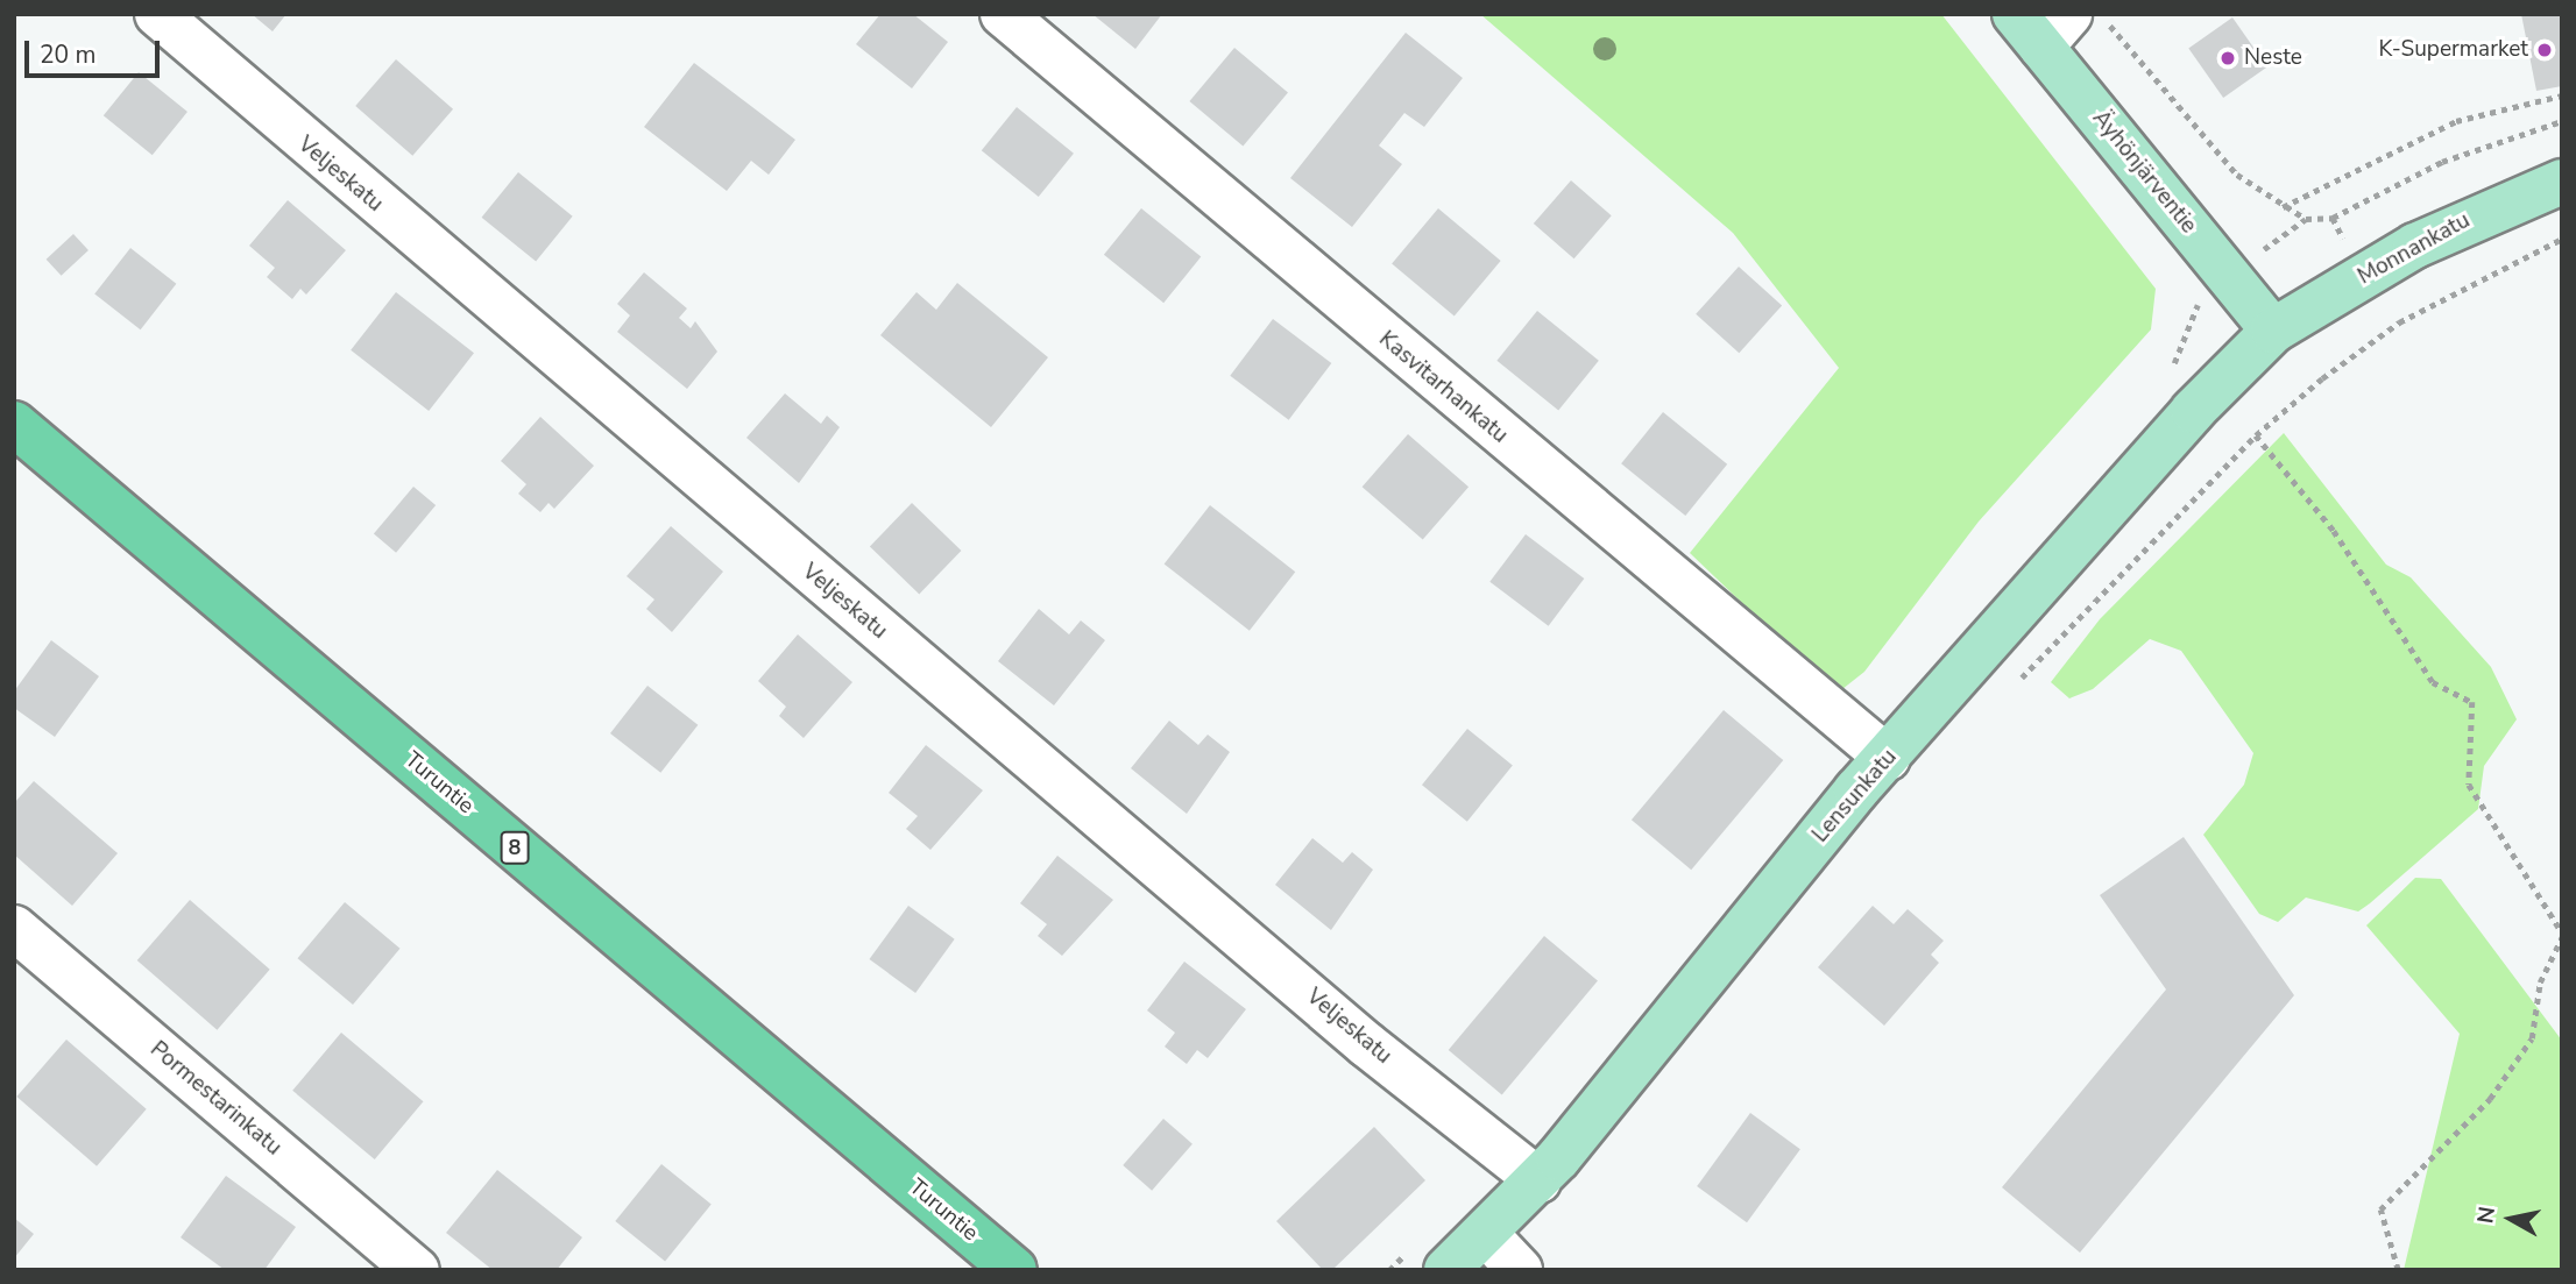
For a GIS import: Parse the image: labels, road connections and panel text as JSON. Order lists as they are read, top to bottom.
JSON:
{
  "streets": {
    "highway": ["Turuntie", "8"],
    "main road": ["Äyhönjärventie", "Monnankatu", "Lensunkatu"],
    "street": ["Veljeskatu", "Kasvitarhankatu", "Pormestarinkatu"]
  },
  "crossings": [
    ["Äyhönjärventie", "Monnankatu"],
    ["Äyhönjärventie", "Lensunkatu"],
    ["Veljeskatu", "Lensunkatu"],
    ["Monnankatu", "Lensunkatu"],
    ["Kasvitarhankatu", "Lensunkatu"]
  ],
  "places": ["K-Supermarket", "Neste"],
  "scale_bar": "20 m",
  "north": "left"
}
